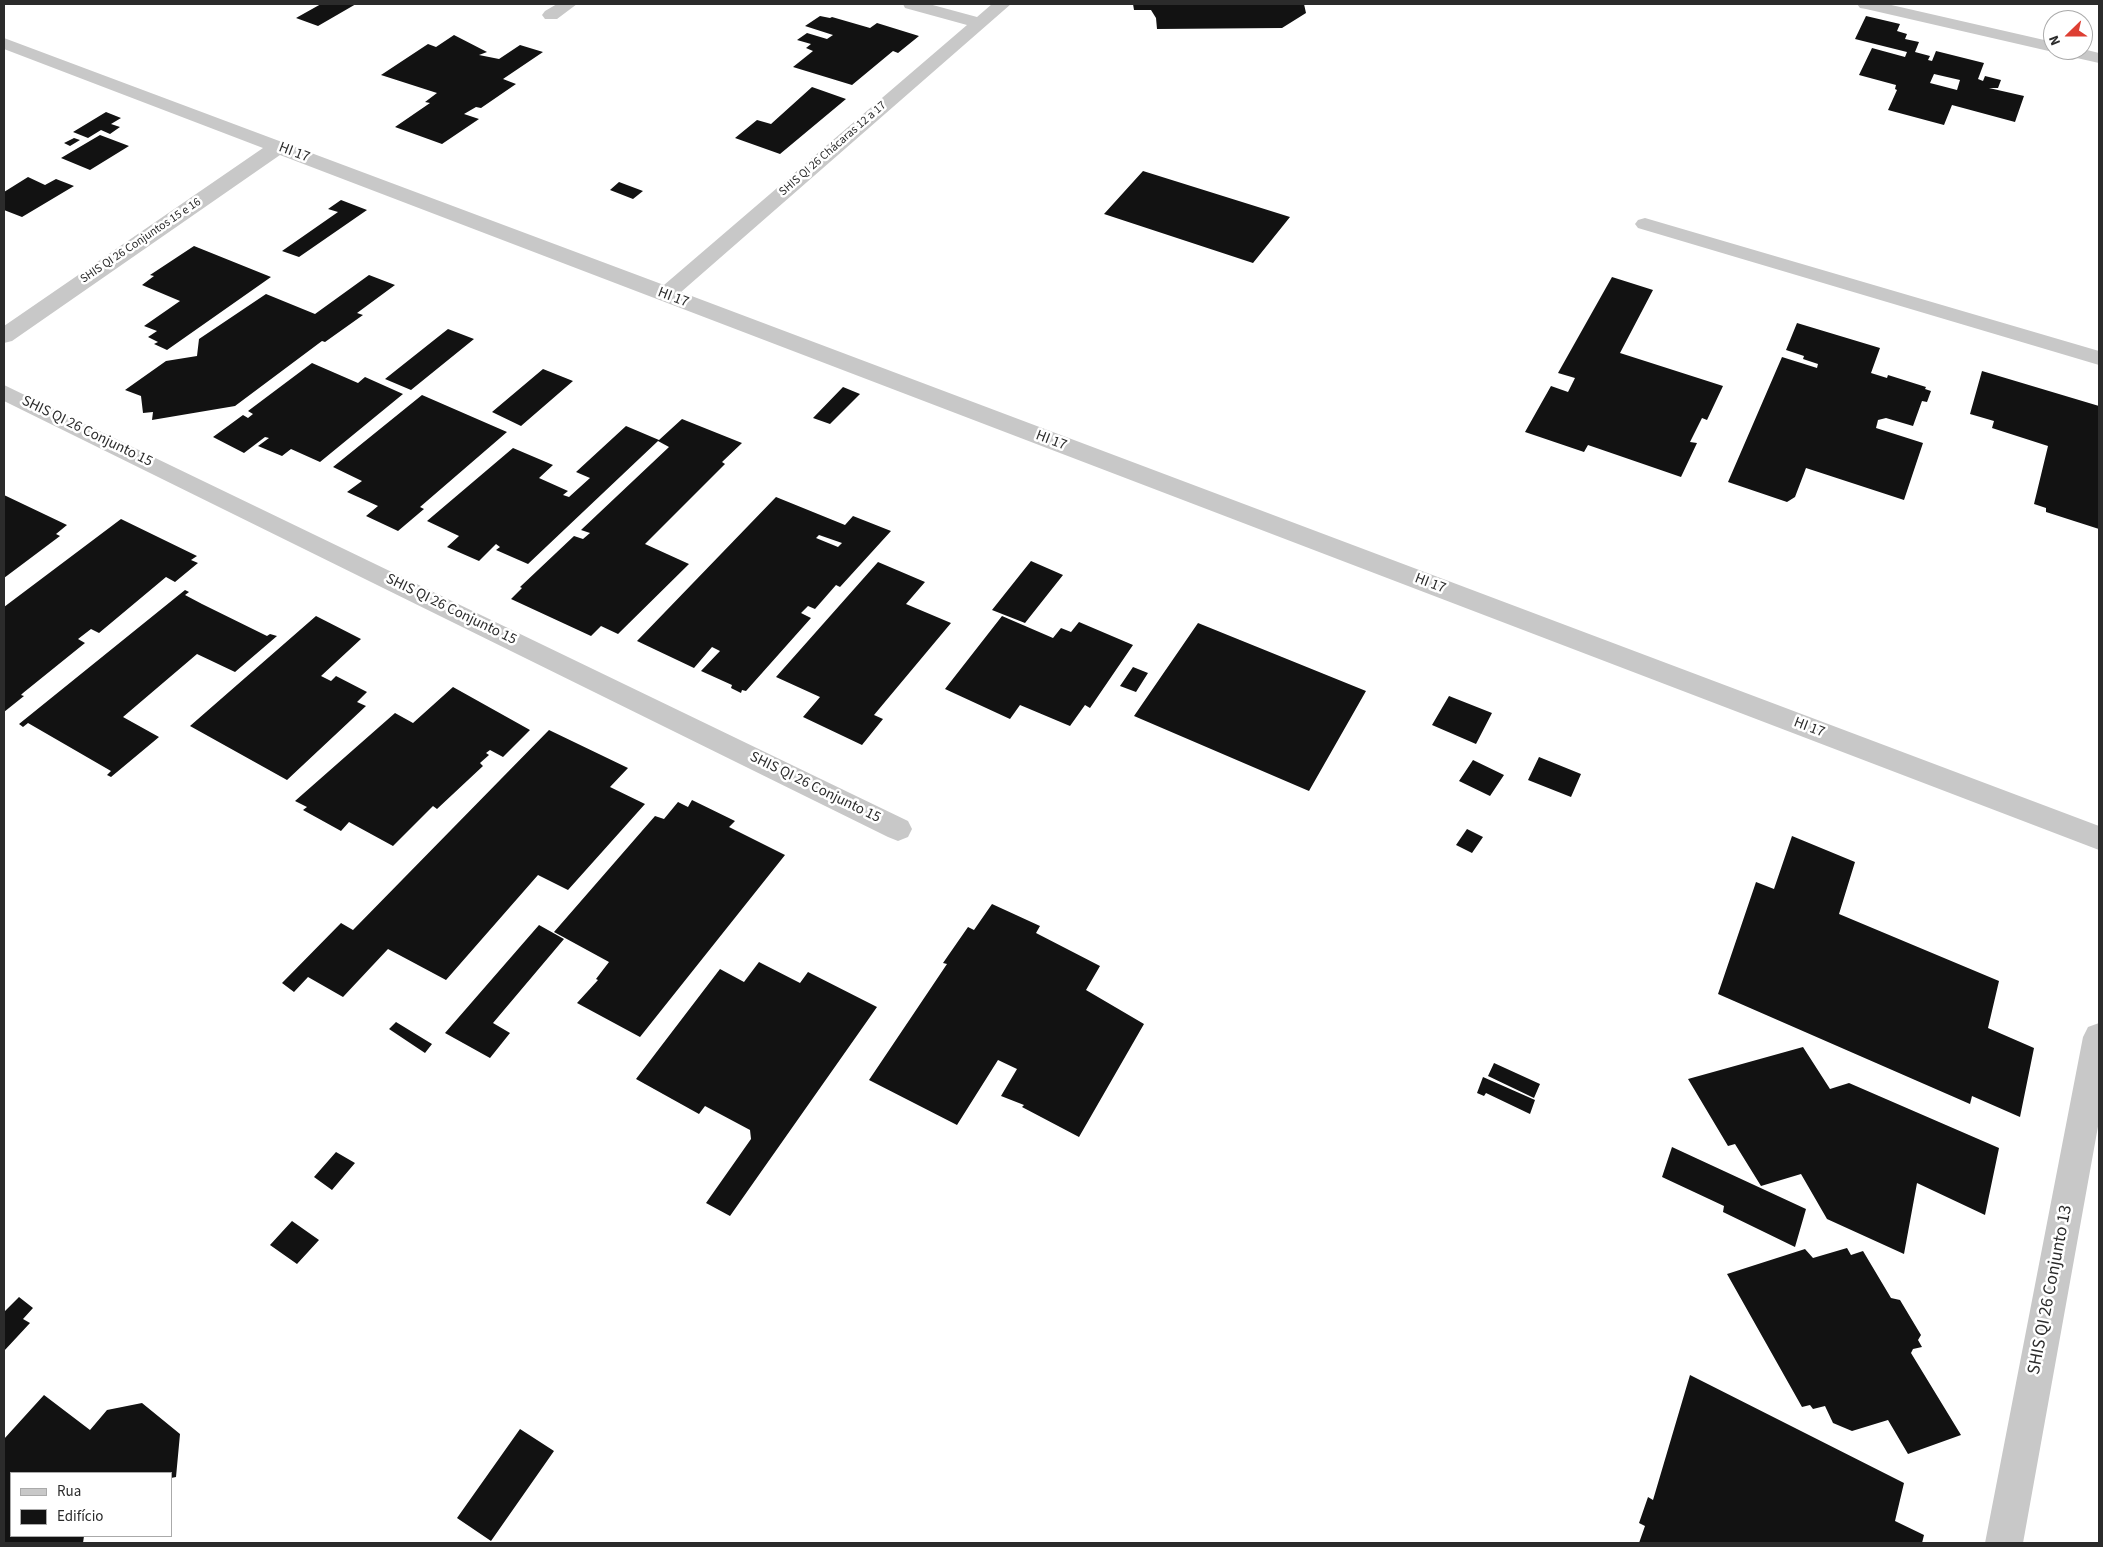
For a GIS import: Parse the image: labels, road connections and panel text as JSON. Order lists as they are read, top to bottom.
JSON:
{
  "streets": {
    "street": [
      "SHIS QI 26 Chácaras 12 a 17",
      "HI 17",
      "SHIS QI 26 Conjuntos 15 e 16",
      "SHIS QI 26 Conjunto 15",
      "SHIS QI 26 Conjunto 13"
    ]
  },
  "crossings": [
    ["SHIS QI 26 Chácaras 12 a 17", "HI 17"],
    ["HI 17", "SHIS QI 26 Conjuntos 15 e 16"]
  ],
  "legend": ["Rua", "Edifício"],
  "north": "left"
}
